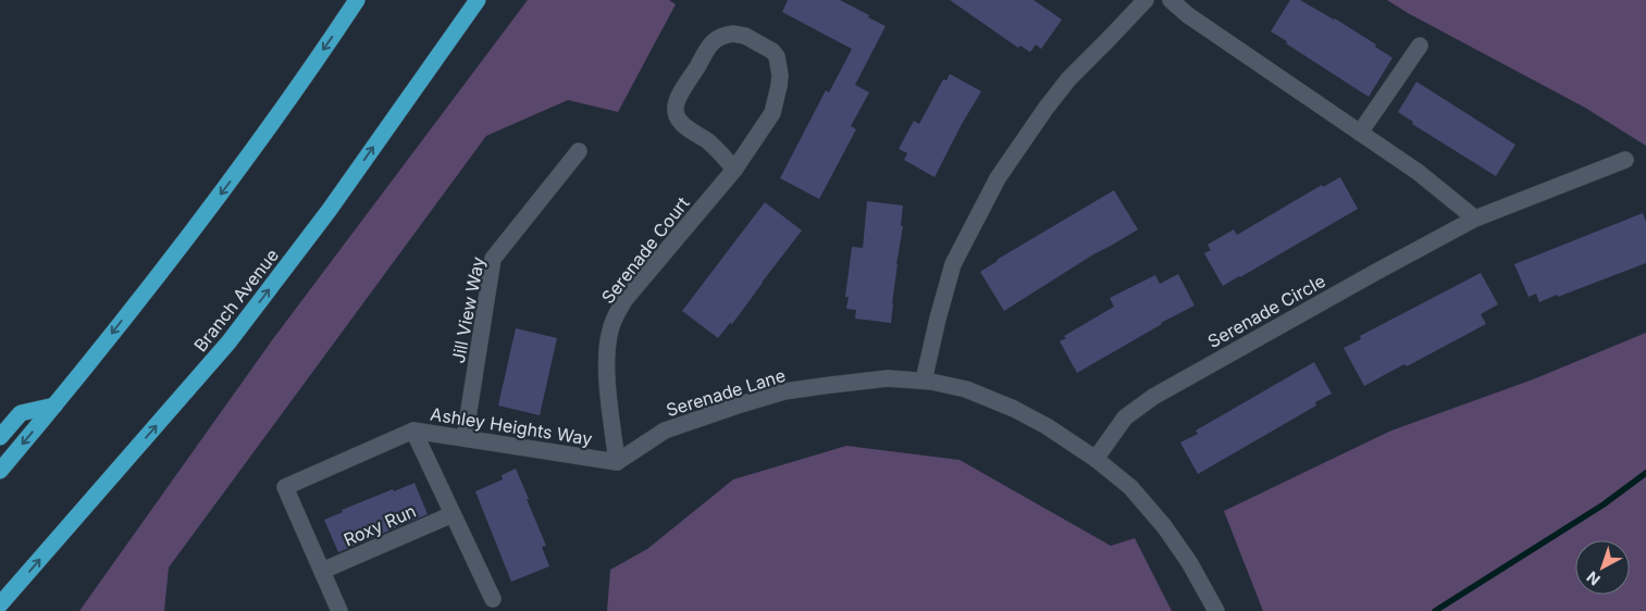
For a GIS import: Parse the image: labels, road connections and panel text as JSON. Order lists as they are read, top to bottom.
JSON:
{
  "streets": {
    "highway": ["Branch Avenue"],
    "street": [
      "Serenade Court",
      "Jill View Way",
      "Serenade Circle",
      "Serenade Lane",
      "Ashley Heights Way",
      "Roxy Run"
    ]
  },
  "crossings": [
    ["Serenade Court", "Serenade Lane"],
    ["Serenade Court", "Ashley Heights Way"],
    ["Jill View Way", "Ashley Heights Way"],
    ["Serenade Circle", "Serenade Lane"],
    ["Serenade Lane", "Ashley Heights Way"],
    ["Ashley Heights Way", "Roxy Run"]
  ],
  "north": "bottom left"
}
